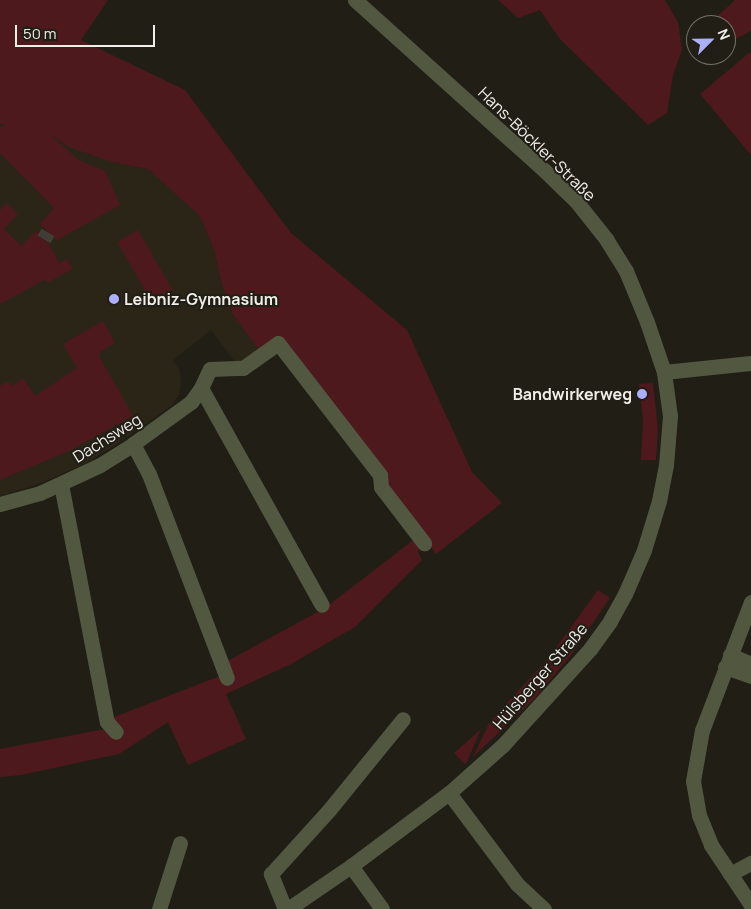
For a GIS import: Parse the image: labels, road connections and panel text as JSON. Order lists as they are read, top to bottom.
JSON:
{
  "streets": {
    "street": ["Hans-Böckler-Straße", "Dachsweg", "Hülsberger Straße"]
  },
  "crossings": [
    ["Hans-Böckler-Straße", "Hülsberger Straße"]
  ],
  "places": ["Leibniz-Gymnasium", "Bandwirkerweg"],
  "scale_bar": "50 m",
  "north": "top right"
}
